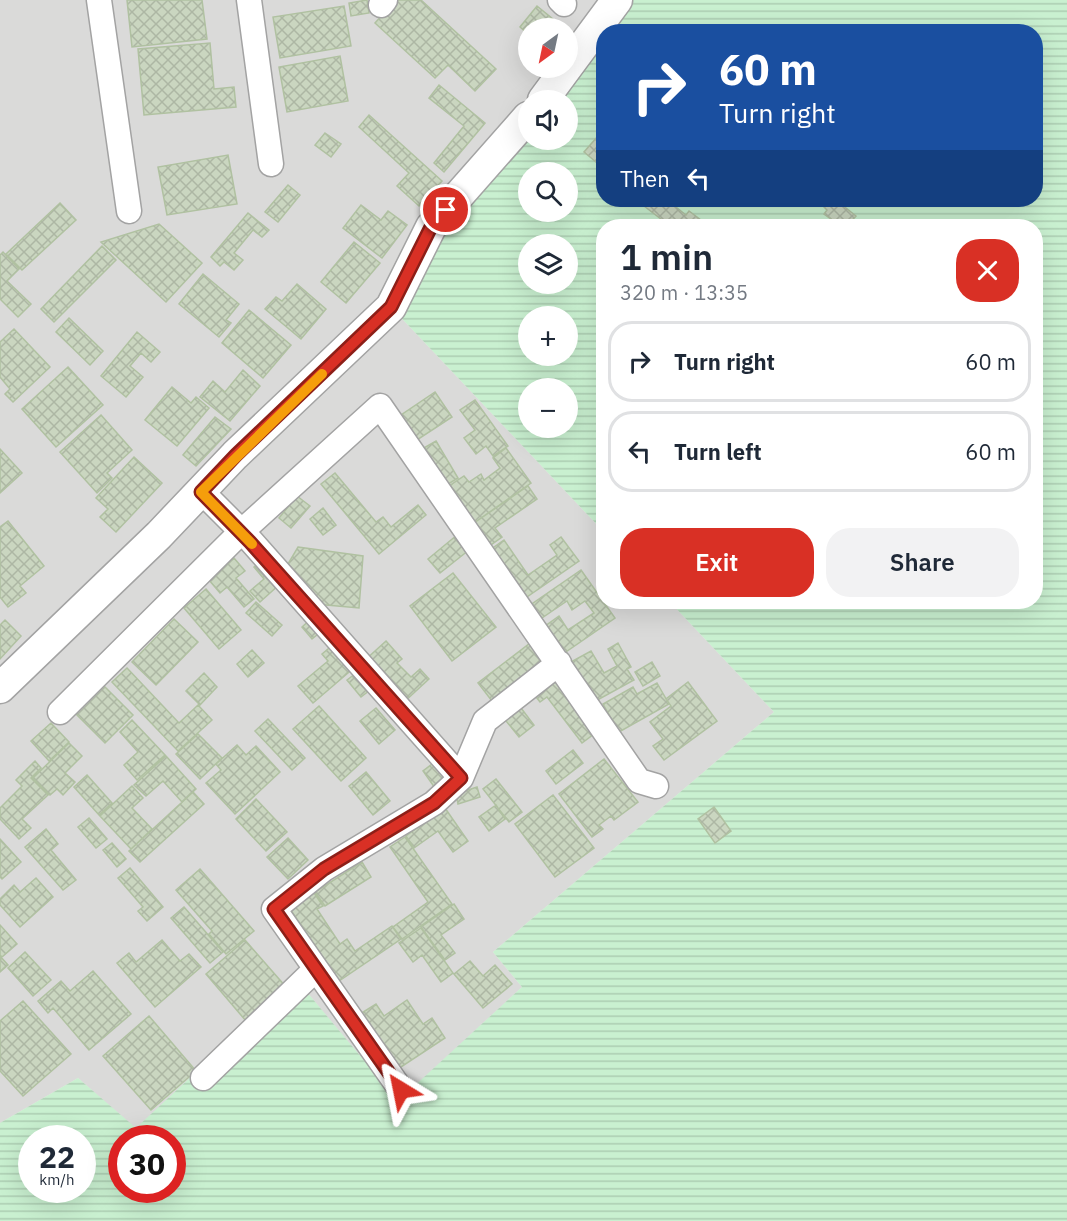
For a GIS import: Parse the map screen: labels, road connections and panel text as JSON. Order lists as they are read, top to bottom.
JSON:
{
  "north": "bottom left",
  "page": {
    "map_buttons": ["+", "−"],
    "turn": ["60 m", "Turn right"],
    "then": "Then",
    "heading": ["1 min", "320 m · 13:35"],
    "list": [
      {
        "name": "Turn right",
        "value": "60 m"
      },
      {
        "name": "Turn left",
        "value": "60 m"
      }
    ],
    "buttons": ["Exit", "Share"],
    "speed": "22 km/h",
    "limit": "30"
  }
}
